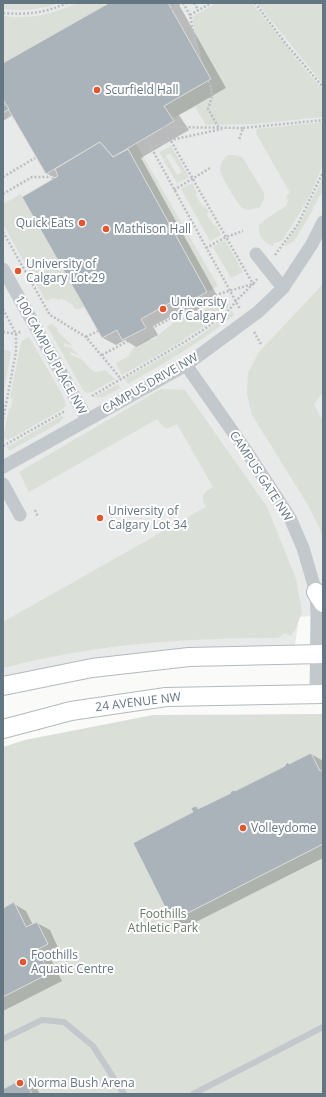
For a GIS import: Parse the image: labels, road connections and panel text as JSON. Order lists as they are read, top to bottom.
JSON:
{
  "streets": {
    "street": [
      "100 CAMPUS PLACE NW",
      "CAMPUS DRIVE NW",
      "CAMPUS GATE NW",
      "24 AVENUE NW"
    ]
  },
  "crossings": [
    ["100 CAMPUS PLACE NW", "CAMPUS DRIVE NW"],
    ["CAMPUS DRIVE NW", "CAMPUS GATE NW"],
    ["CAMPUS GATE NW", "24 AVENUE NW"]
  ],
  "parks": ["Foothills Athletic Park"],
  "places": [
    "Scurfield Hall",
    "Quick Eats",
    "Mathison Hall",
    "University of Calgary Lot 29",
    "University of Calgary",
    "University of Calgary Lot 34",
    "Volleydome",
    "Foothills Aquatic Centre",
    "Norma Bush Arena"
  ]
}
